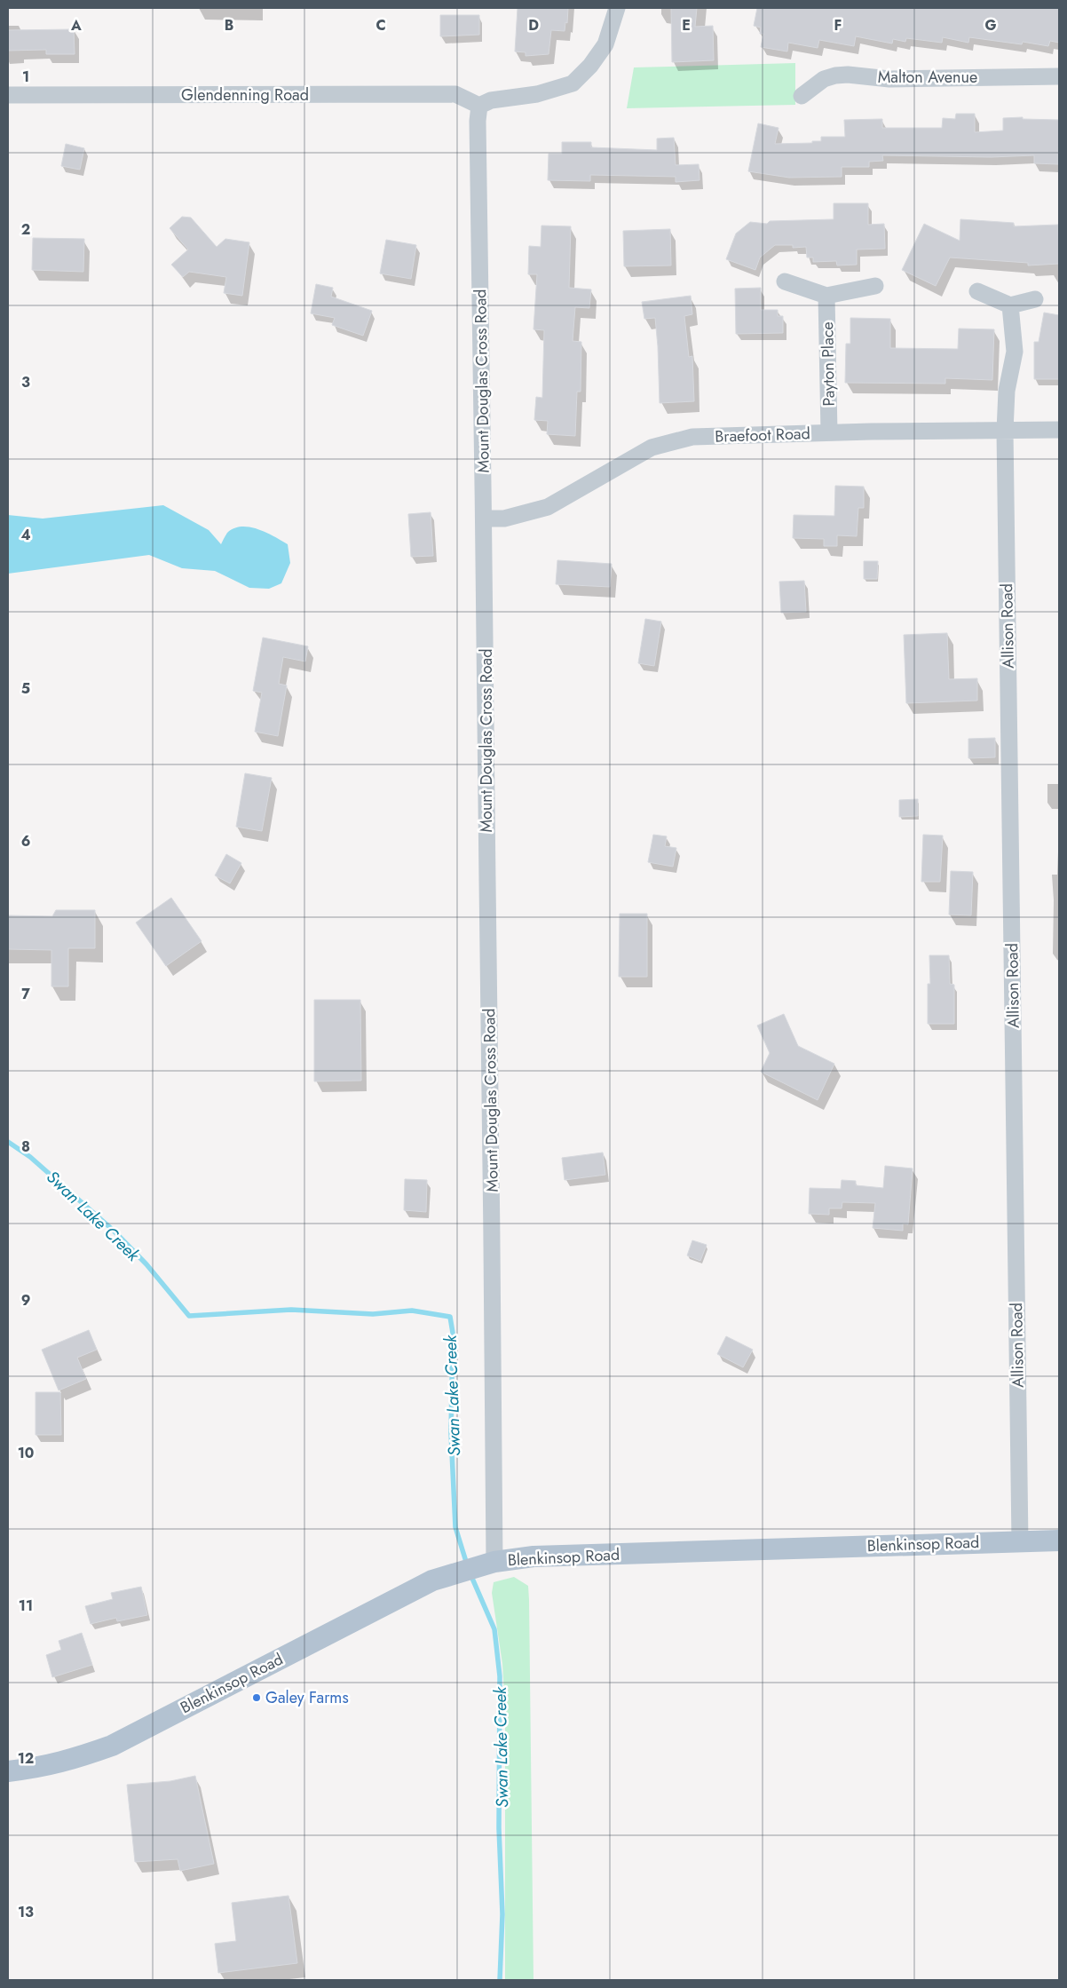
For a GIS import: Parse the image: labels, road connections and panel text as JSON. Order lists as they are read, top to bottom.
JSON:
{
  "streets": {
    "main road": ["Blenkinsop Road"],
    "street": [
      "Malton Avenue",
      "Glendenning Road",
      "Payton Place",
      "Mount Douglas Cross Road",
      "Braefoot Road",
      "Allison Road"
    ]
  },
  "crossings": [
    ["Glendenning Road", "Mount Douglas Cross Road"],
    ["Payton Place", "Braefoot Road"],
    ["Mount Douglas Cross Road", "Braefoot Road"],
    ["Mount Douglas Cross Road", "Blenkinsop Road"],
    ["Braefoot Road", "Allison Road"],
    ["Allison Road", "Blenkinsop Road"]
  ],
  "water": ["Swan Lake Creek"],
  "places": ["Galey Farms"],
  "grid": {
    "columns": [
      "A",
      "B",
      "C",
      "D",
      "E",
      "F",
      "G"
    ],
    "rows": [
      "1",
      "2",
      "3",
      "4",
      "5",
      "6",
      "7",
      "8",
      "9",
      "10",
      "11",
      "12",
      "13"
    ]
  }
}
